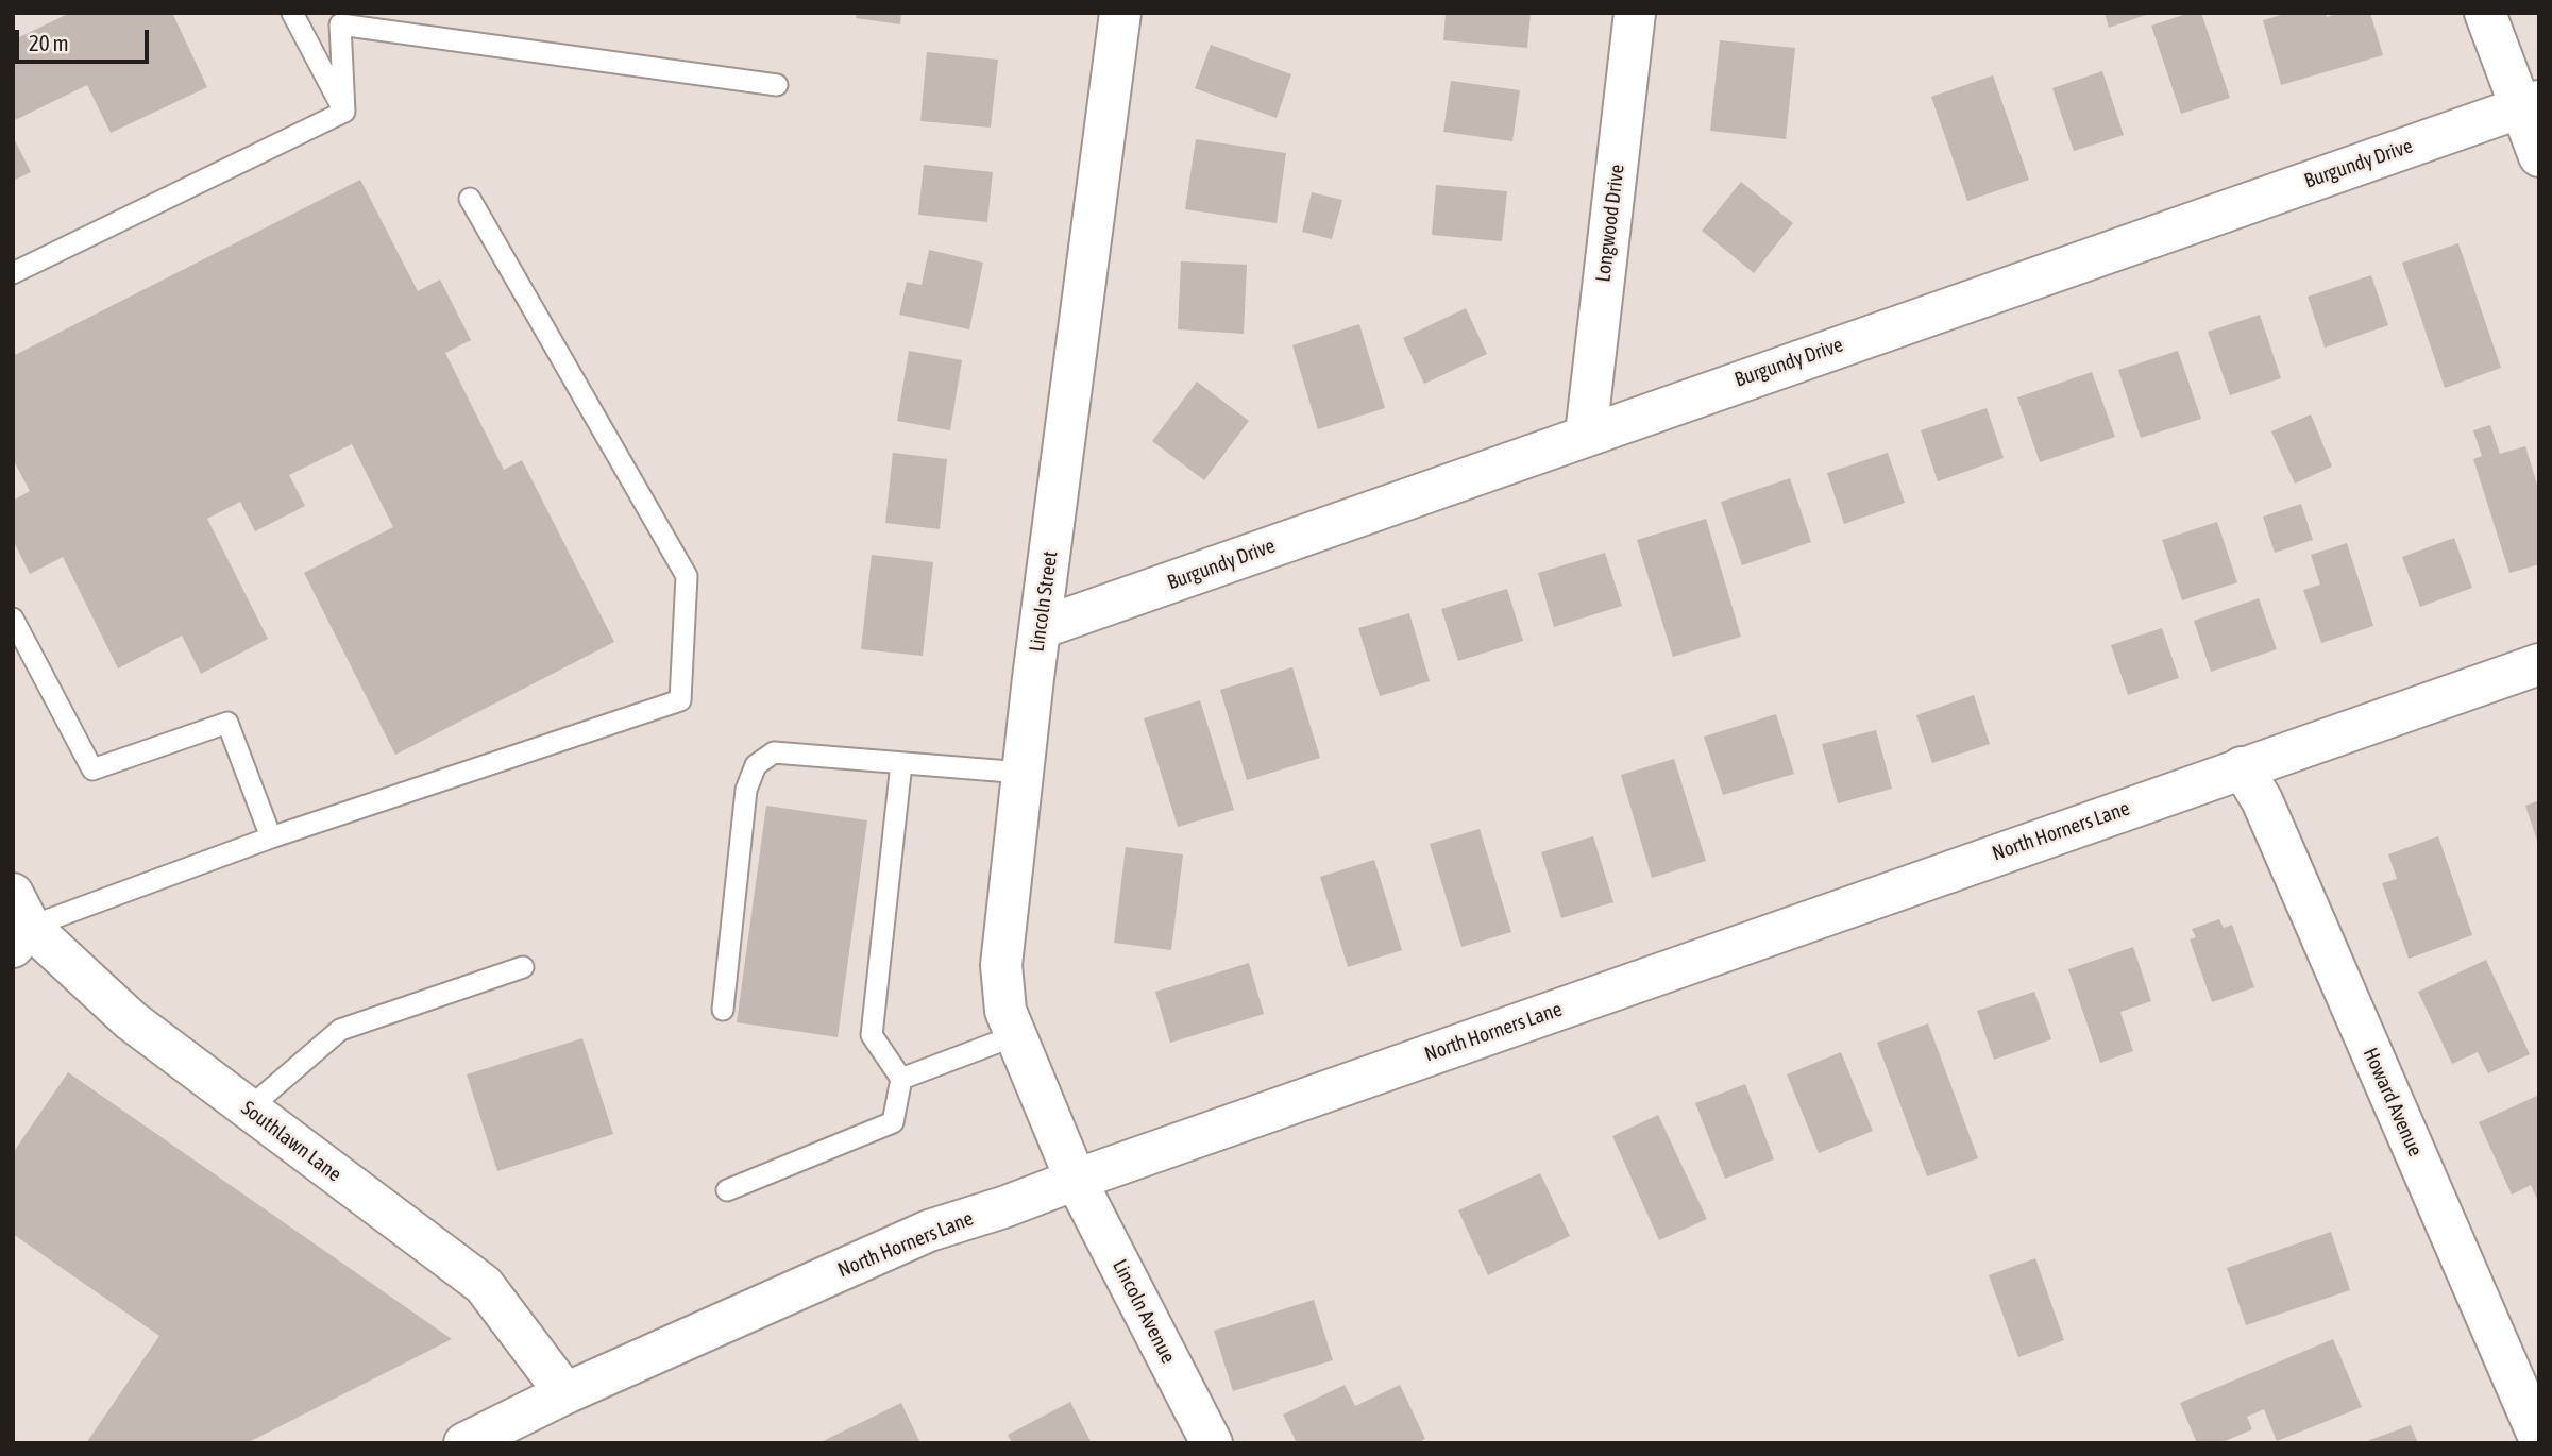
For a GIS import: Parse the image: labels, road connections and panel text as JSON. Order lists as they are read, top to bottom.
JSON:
{
  "streets": {
    "street": [
      "Burgundy Drive",
      "Longwood Drive",
      "Lincoln Street",
      "North Horners Lane",
      "Howard Avenue",
      "Southlawn Lane",
      "Lincoln Avenue"
    ]
  },
  "crossings": [
    ["Burgundy Drive", "Longwood Drive"],
    ["Burgundy Drive", "Lincoln Street"],
    ["Lincoln Street", "North Horners Lane"],
    ["Lincoln Street", "Lincoln Avenue"],
    ["North Horners Lane", "Howard Avenue"],
    ["North Horners Lane", "Southlawn Lane"],
    ["North Horners Lane", "Lincoln Avenue"]
  ],
  "scale_bar": "20 m"
}
